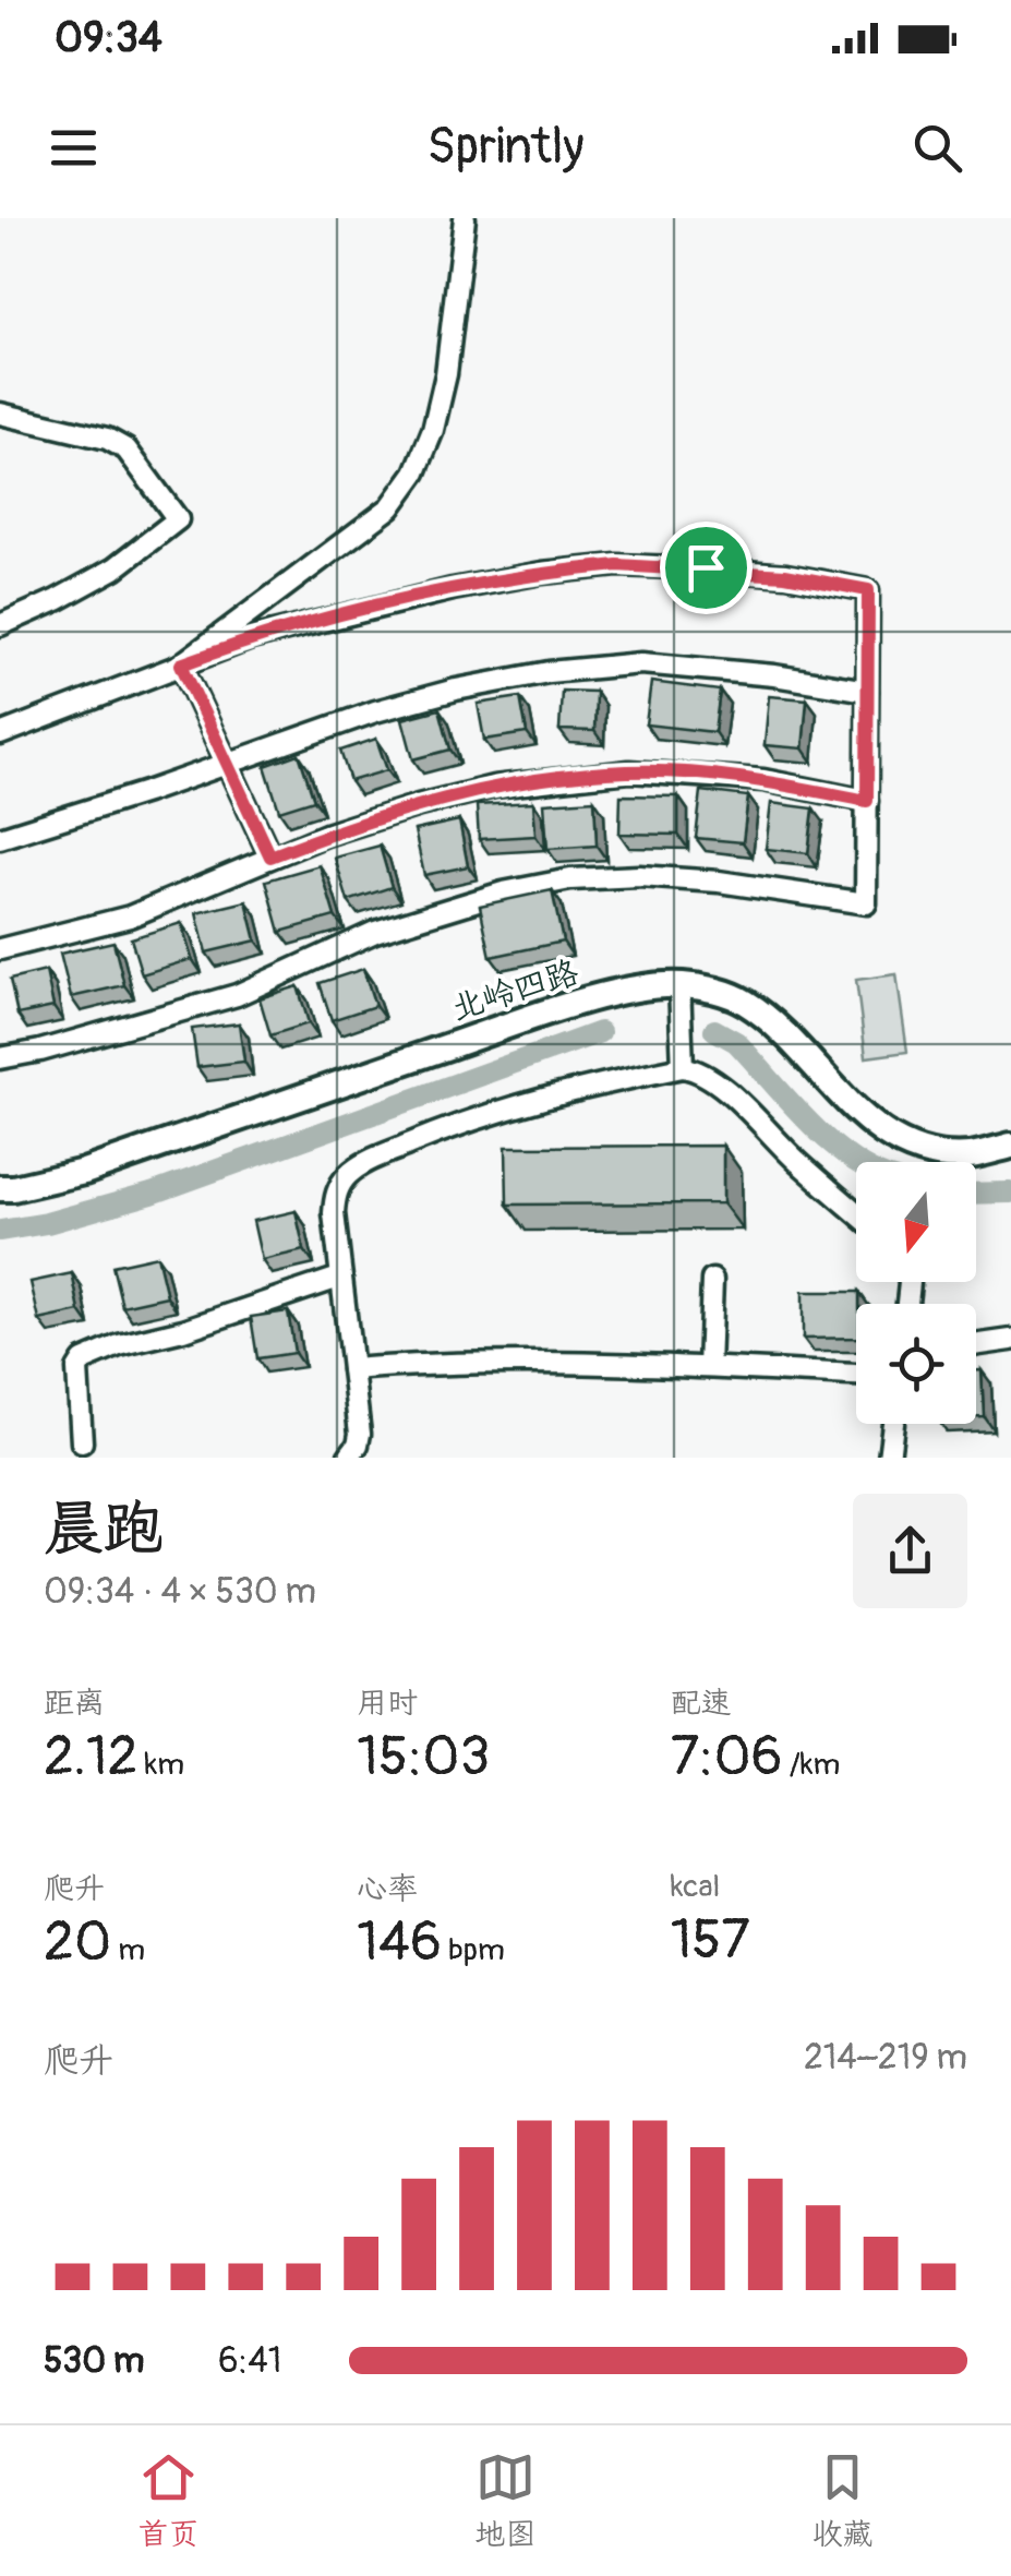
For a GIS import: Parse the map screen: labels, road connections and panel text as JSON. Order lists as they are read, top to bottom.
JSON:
{
  "streets": {
    "street": ["北岭四路"]
  },
  "north": "bottom",
  "page": {
    "status": "09:34",
    "header": "Sprintly",
    "heading": ["晨跑", "09:34 · 4 × 530 m"],
    "stats": [
      ["距离", "2.12 km"],
      ["用时", "15:03"],
      ["配速", "7:06 /km"],
      ["爬升", "20 m"],
      ["心率", "146 bpm"],
      ["kcal", "157"]
    ],
    "chart": ["爬升", "214–219 m"],
    "list": [
      {
        "name": "530 m",
        "note": "6:41"
      }
    ],
    "tabs": ["首页", "地图", "收藏"]
  }
}
